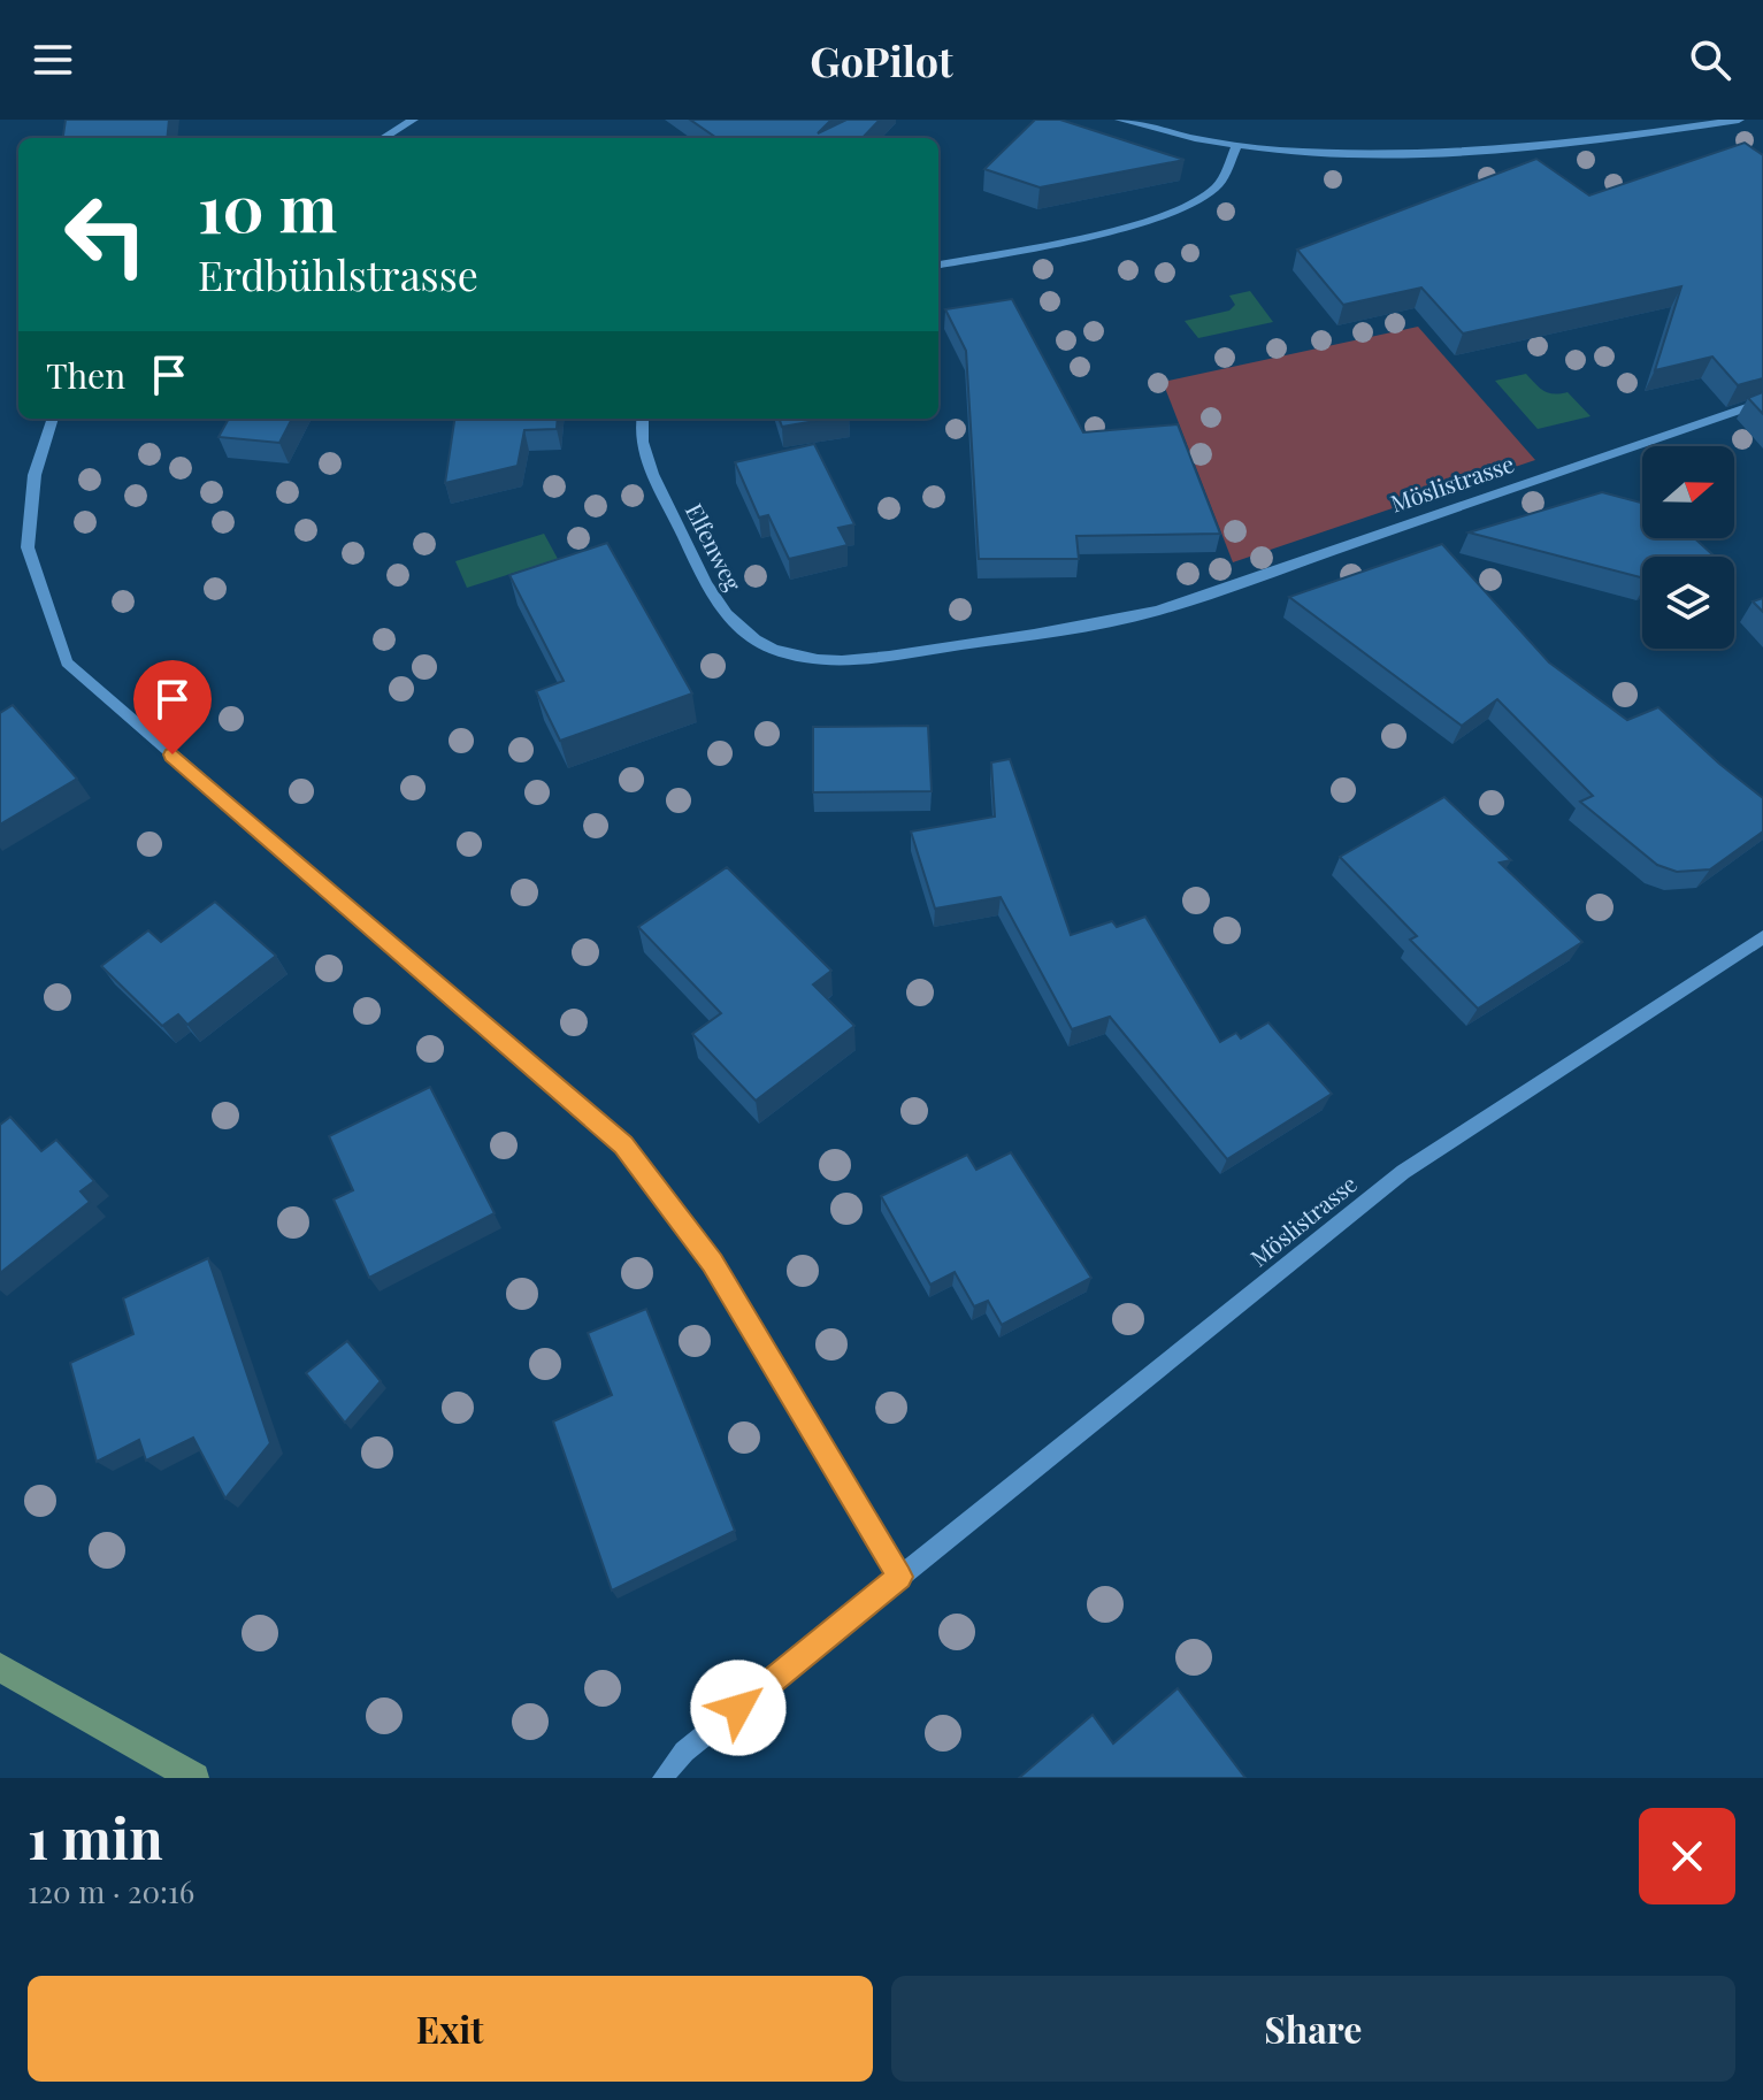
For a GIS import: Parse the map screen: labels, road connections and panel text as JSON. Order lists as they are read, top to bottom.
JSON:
{
  "streets": {
    "street": ["Möslistrasse", "Elfenweg"]
  },
  "crossings": [
    ["Möslistrasse", "Elfenweg"]
  ],
  "north": "right",
  "page": {
    "header": "GoPilot",
    "turn": ["10 m", "Erdbühlstrasse"],
    "then": "Then",
    "heading": ["1 min", "120 m · 20:16"],
    "buttons": ["Exit", "Share"]
  }
}
